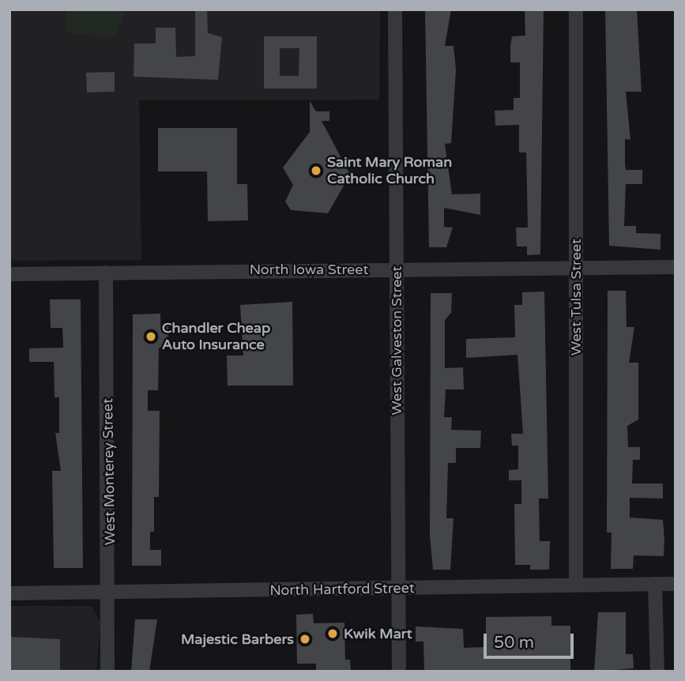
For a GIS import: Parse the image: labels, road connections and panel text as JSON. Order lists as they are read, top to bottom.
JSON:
{
  "streets": {
    "street": [
      "North Iowa Street",
      "West Tulsa Street",
      "West Galveston Street",
      "West Monterey Street",
      "North Hartford Street"
    ]
  },
  "crossings": [
    ["North Iowa Street", "West Tulsa Street"],
    ["North Iowa Street", "West Galveston Street"],
    ["North Iowa Street", "West Monterey Street"],
    ["West Tulsa Street", "North Hartford Street"],
    ["West Galveston Street", "North Hartford Street"],
    ["West Monterey Street", "North Hartford Street"]
  ],
  "places": [
    "Saint Mary Roman Catholic Church",
    "Chandler Cheap Auto Insurance",
    "Kwik Mart",
    "Majestic Barbers"
  ],
  "scale_bar": "50 m"
}
